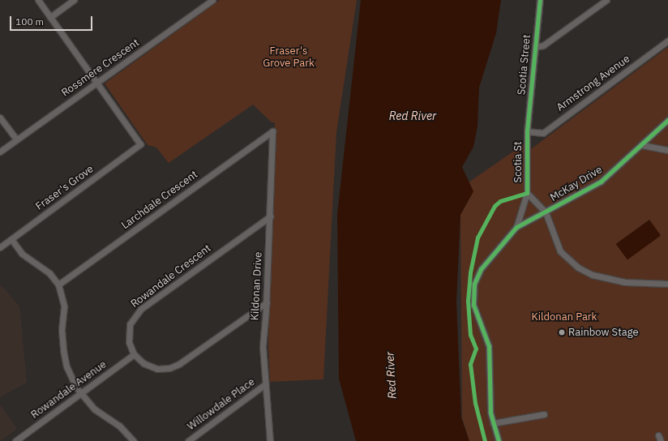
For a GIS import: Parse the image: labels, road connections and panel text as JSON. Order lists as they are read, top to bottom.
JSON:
{
  "streets": {
    "street": [
      "Scotia Street",
      "Rossmere Crescent",
      "Armstrong Avenue",
      "Scotia St",
      "McKay Drive",
      "Fraser's Grove",
      "Larchdale Crescent",
      "Rowandale Crescent",
      "Kildonan Drive",
      "Rowandale Avenue",
      "Willowdale Place"
    ]
  },
  "crossings": [
    ["Scotia Street", "Armstrong Avenue"],
    ["Scotia Street", "Scotia St"],
    ["Rossmere Crescent", "Fraser's Grove"],
    ["Armstrong Avenue", "Scotia St"],
    ["Scotia St", "McKay Drive"],
    ["Larchdale Crescent", "Kildonan Drive"],
    ["Rowandale Crescent", "Kildonan Drive"],
    ["Rowandale Crescent", "Rowandale Avenue"],
    ["Kildonan Drive", "Willowdale Place"]
  ],
  "water": ["Red River"],
  "parks": ["Fraser's Grove Park", "Kildonan Park"],
  "places": ["Rainbow Stage"],
  "scale_bar": "100 m"
}
